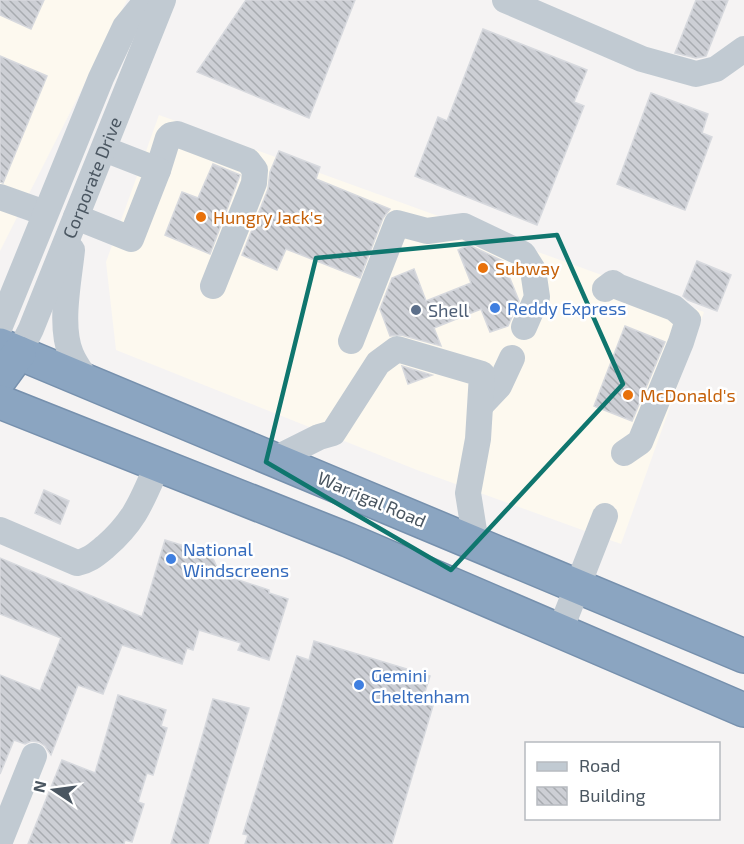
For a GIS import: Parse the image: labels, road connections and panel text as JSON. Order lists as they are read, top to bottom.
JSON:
{
  "streets": {
    "highway": ["Warrigal Road"],
    "street": ["Corporate Drive"]
  },
  "crossings": [
    ["Corporate Drive", "Warrigal Road"]
  ],
  "places": [
    "Hungry Jack's",
    "Subway",
    "Reddy Express",
    "Shell",
    "McDonald's",
    "National Windscreens",
    "Gemini Cheltenham"
  ],
  "legend": ["Road", "Building"],
  "north": "left"
}
